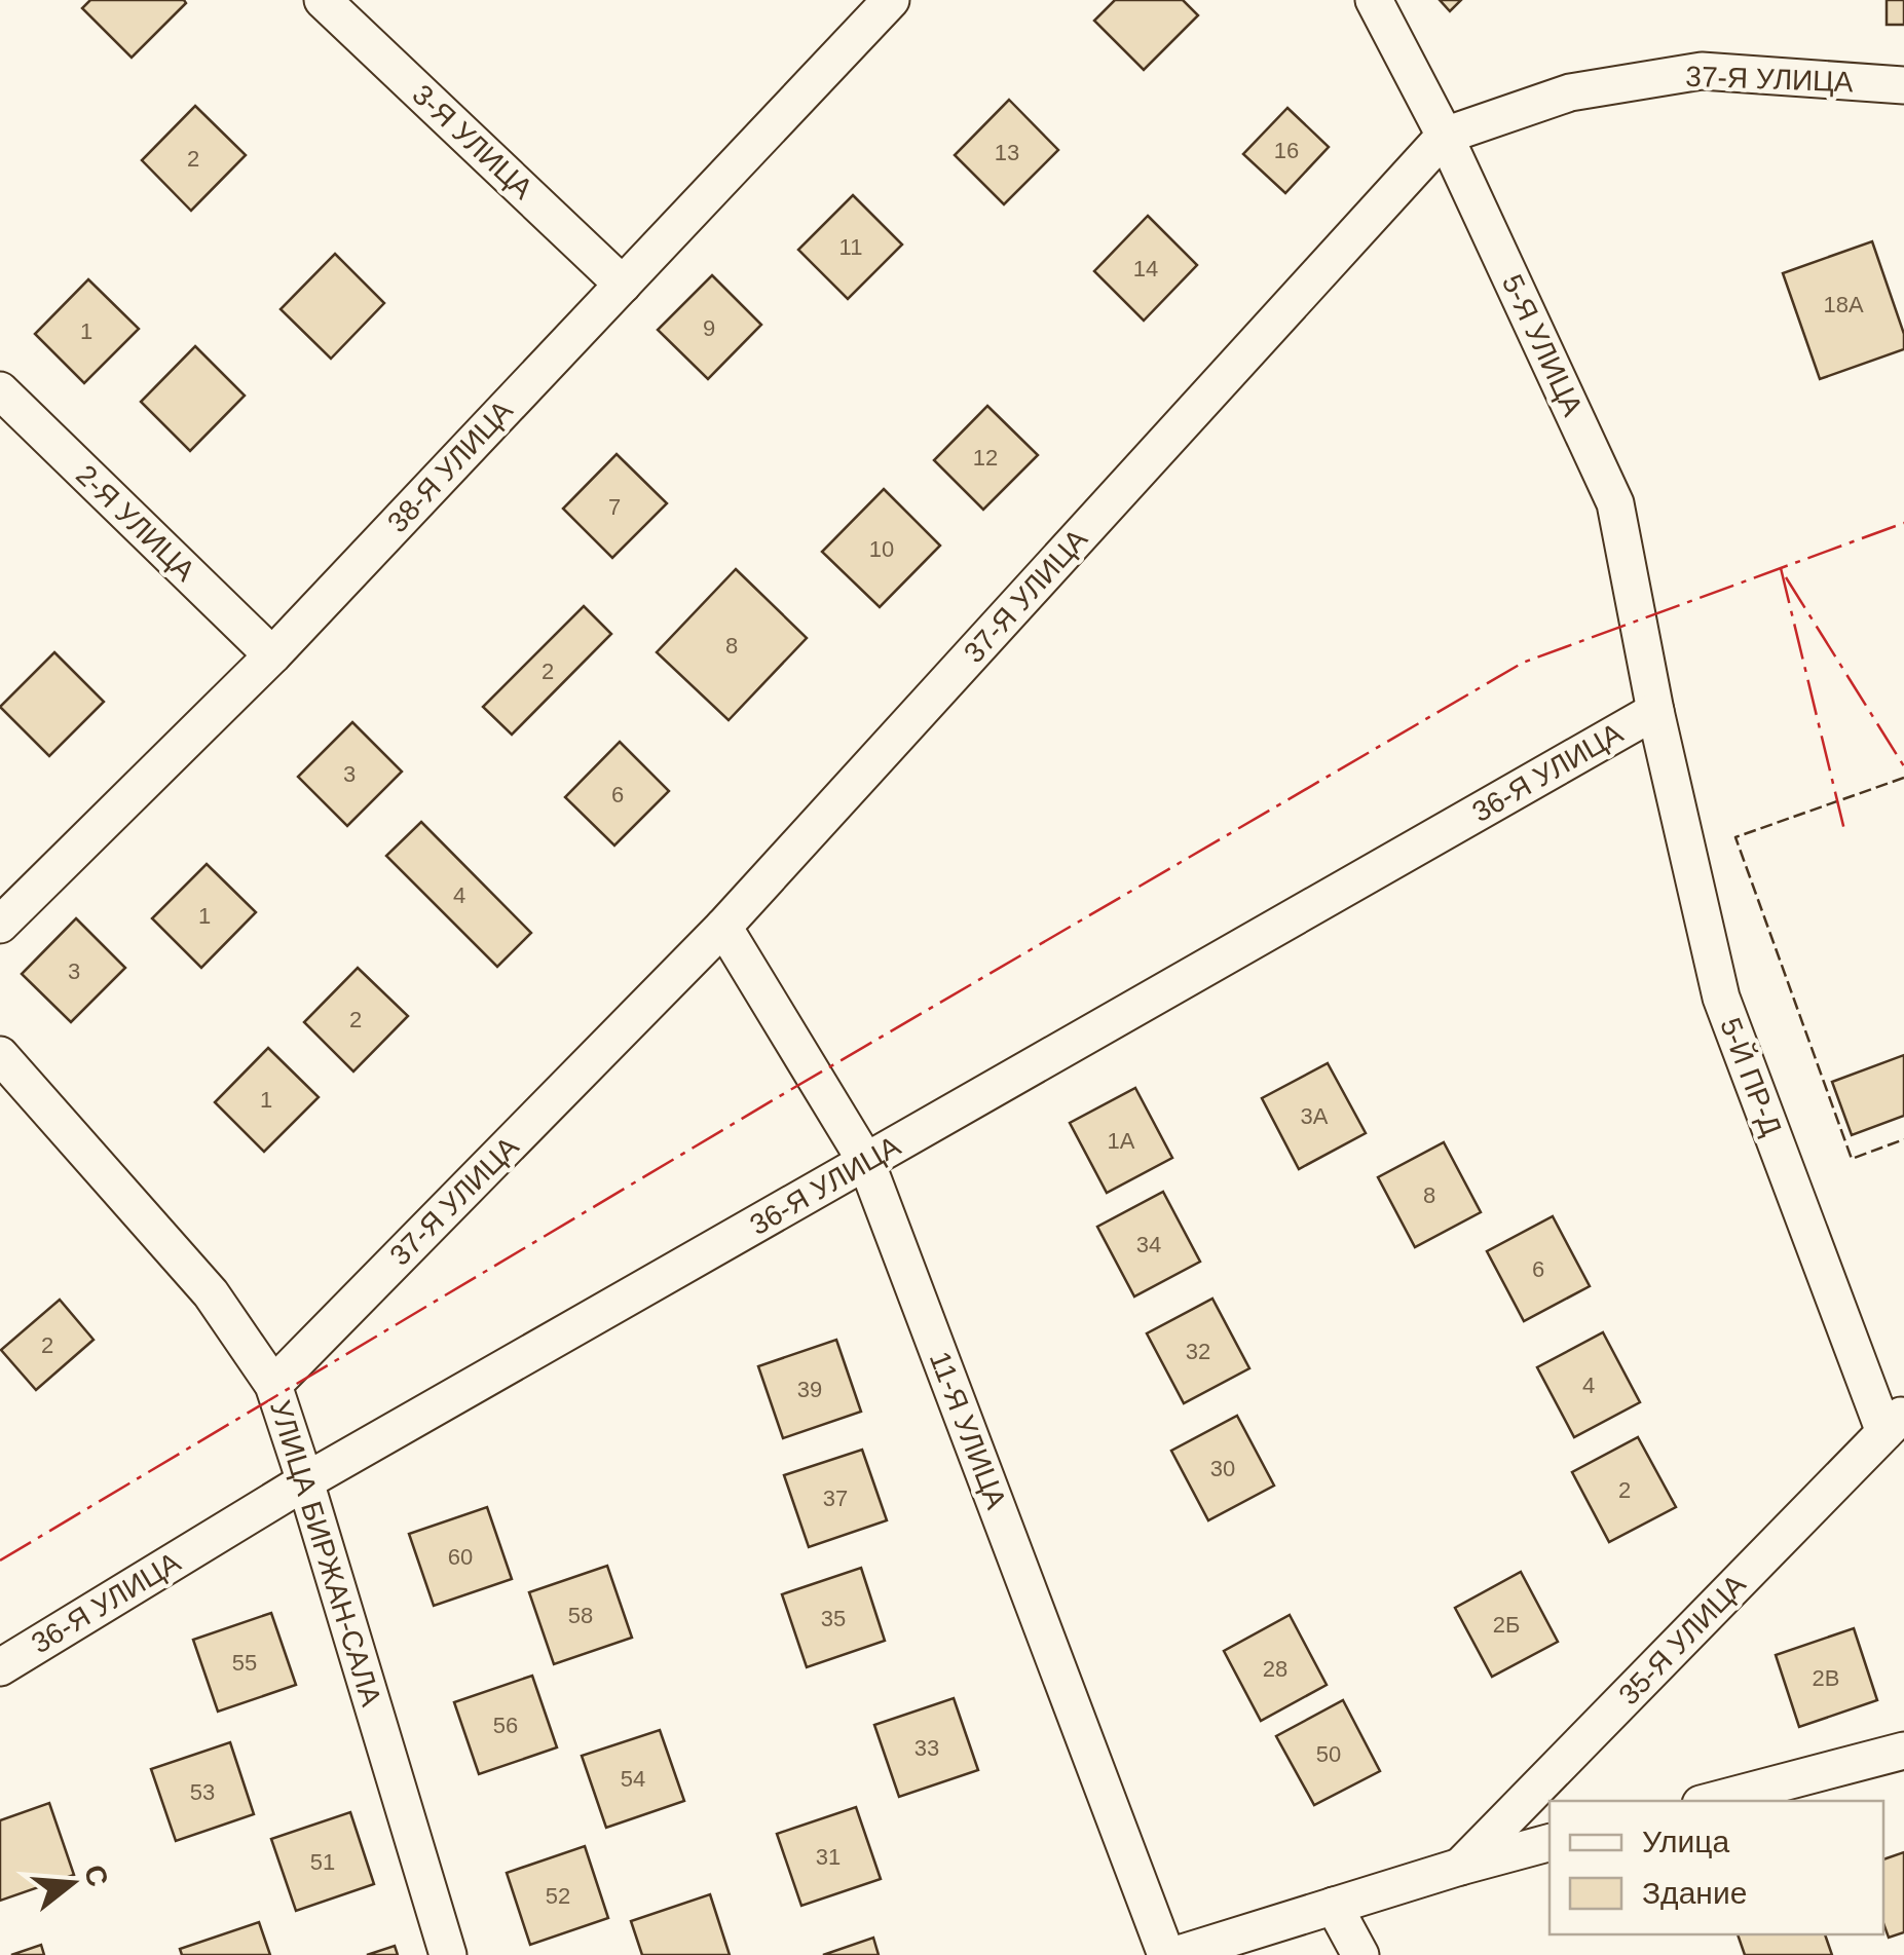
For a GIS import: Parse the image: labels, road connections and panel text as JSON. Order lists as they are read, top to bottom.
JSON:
{
  "streets": {
    "street": [
      "37-Я УЛИЦА",
      "3-Я УЛИЦА",
      "5-Я УЛИЦА",
      "38-Я УЛИЦА",
      "2-Я УЛИЦА",
      "36-Я УЛИЦА",
      "5-Й ПР-Д",
      "11-Я УЛИЦА",
      "УЛИЦА БИРЖАН-САЛА",
      "35-Я УЛИЦА"
    ]
  },
  "crossings": [
    ["37-Я УЛИЦА", "5-Я УЛИЦА"],
    ["37-Я УЛИЦА", "11-Я УЛИЦА"],
    ["37-Я УЛИЦА", "УЛИЦА БИРЖАН-САЛА"],
    ["3-Я УЛИЦА", "38-Я УЛИЦА"],
    ["5-Я УЛИЦА", "36-Я УЛИЦА"],
    ["5-Я УЛИЦА", "5-Й ПР-Д"],
    ["38-Я УЛИЦА", "2-Я УЛИЦА"],
    ["36-Я УЛИЦА", "5-Й ПР-Д"],
    ["36-Я УЛИЦА", "11-Я УЛИЦА"],
    ["36-Я УЛИЦА", "УЛИЦА БИРЖАН-САЛА"],
    ["5-Й ПР-Д", "35-Я УЛИЦА"]
  ],
  "house_numbers": [
    "16",
    "13",
    "2",
    "11",
    "14",
    "18А",
    "9",
    "1",
    "12",
    "7",
    "10",
    "8",
    "2",
    "3",
    "6",
    "4",
    "1",
    "3",
    "2",
    "1",
    "3А",
    "1А",
    "8",
    "34",
    "6",
    "2",
    "32",
    "4",
    "39",
    "30",
    "2",
    "37",
    "60",
    "58",
    "35",
    "2Б",
    "55",
    "28",
    "2В",
    "56",
    "33",
    "50",
    "54",
    "53",
    "31",
    "51",
    "52"
  ],
  "legend": ["Улица", "Здание"],
  "north": "right"
}
